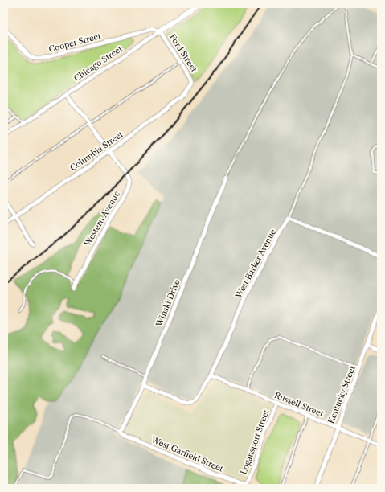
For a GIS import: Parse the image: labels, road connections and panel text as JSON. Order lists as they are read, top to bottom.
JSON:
{
  "streets": {
    "street": [
      "Cooper Street",
      "Ford Street",
      "Chicago Street",
      "Columbia Street",
      "Western Avenue",
      "West Barker Avenue",
      "Winski Drive",
      "Kentucky Street",
      "Russell Street",
      "Logansport Street",
      "West Garfield Street"
    ]
  },
  "crossings": [
    ["Cooper Street", "Ford Street"],
    ["Cooper Street", "Chicago Street"],
    ["Ford Street", "Chicago Street"],
    ["Ford Street", "Columbia Street"],
    ["Chicago Street", "Western Avenue"],
    ["Columbia Street", "Western Avenue"],
    ["West Barker Avenue", "Winski Drive"],
    ["West Barker Avenue", "Russell Street"],
    ["Winski Drive", "West Garfield Street"],
    ["Kentucky Street", "Russell Street"],
    ["Russell Street", "Logansport Street"],
    ["Logansport Street", "West Garfield Street"]
  ]
}
